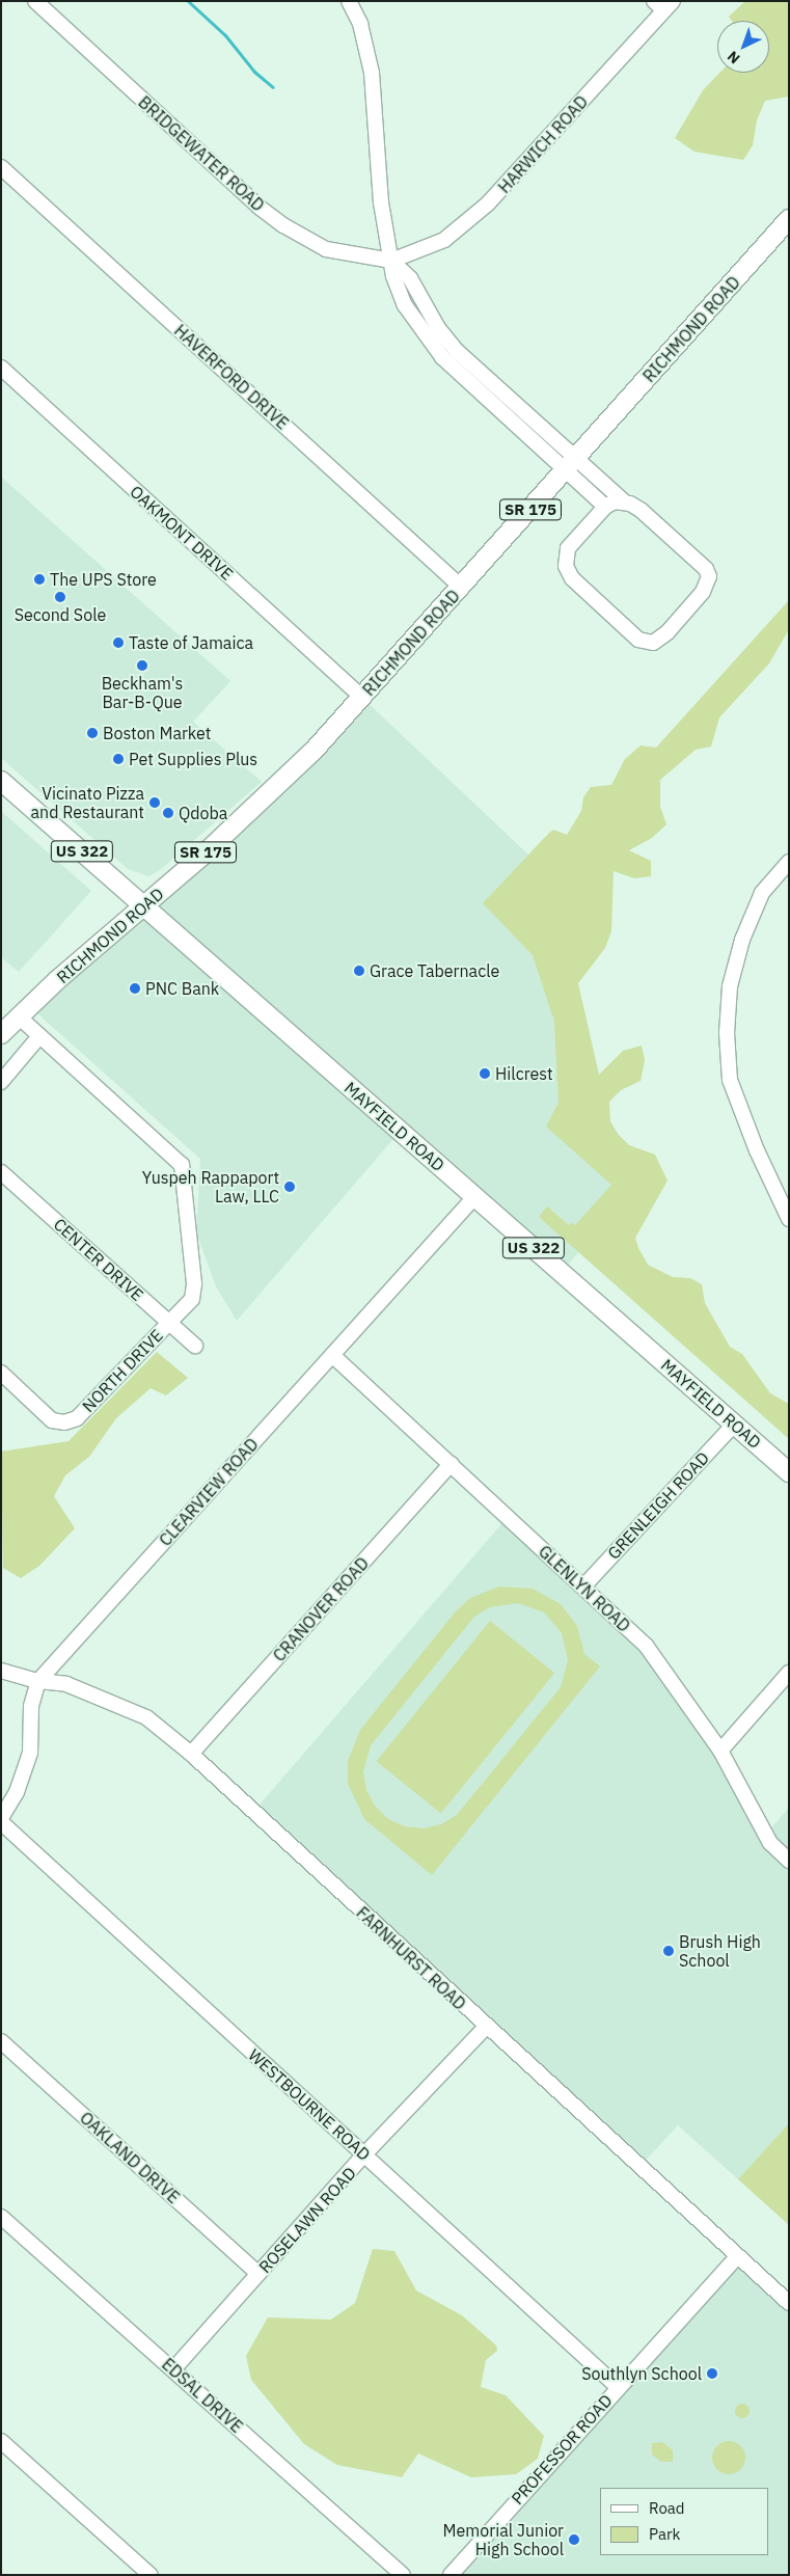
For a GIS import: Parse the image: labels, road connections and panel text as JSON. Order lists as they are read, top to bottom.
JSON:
{
  "streets": {
    "main road": [
      "RICHMOND ROAD",
      "SR 175",
      "US 322",
      "MAYFIELD ROAD"
    ],
    "street": [
      "HARWICH ROAD",
      "BRIDGEWATER ROAD",
      "HAVERFORD DRIVE",
      "OAKMONT DRIVE",
      "CENTER DRIVE",
      "NORTH DRIVE",
      "CLEARVIEW ROAD",
      "GRENLEIGH ROAD",
      "GLENLYN ROAD",
      "CRANOVER ROAD",
      "FARNHURST ROAD",
      "WESTBOURNE ROAD",
      "OAKLAND DRIVE",
      "ROSELAWN ROAD",
      "EDSAL DRIVE",
      "PROFESSOR ROAD"
    ]
  },
  "crossings": [
    ["HARWICH ROAD", "BRIDGEWATER ROAD"],
    ["RICHMOND ROAD", "HAVERFORD DRIVE"],
    ["RICHMOND ROAD", "OAKMONT DRIVE"],
    ["RICHMOND ROAD", "MAYFIELD ROAD"],
    ["RICHMOND ROAD", "NORTH DRIVE"],
    ["MAYFIELD ROAD", "CLEARVIEW ROAD"],
    ["MAYFIELD ROAD", "GRENLEIGH ROAD"],
    ["CENTER DRIVE", "NORTH DRIVE"],
    ["CLEARVIEW ROAD", "GLENLYN ROAD"],
    ["CLEARVIEW ROAD", "FARNHURST ROAD"],
    ["GRENLEIGH ROAD", "GLENLYN ROAD"],
    ["GLENLYN ROAD", "CRANOVER ROAD"],
    ["CRANOVER ROAD", "FARNHURST ROAD"],
    ["FARNHURST ROAD", "ROSELAWN ROAD"],
    ["FARNHURST ROAD", "PROFESSOR ROAD"],
    ["WESTBOURNE ROAD", "ROSELAWN ROAD"],
    ["WESTBOURNE ROAD", "PROFESSOR ROAD"],
    ["OAKLAND DRIVE", "ROSELAWN ROAD"],
    ["ROSELAWN ROAD", "EDSAL DRIVE"]
  ],
  "places": [
    "The UPS Store",
    "Second Sole",
    "Taste of Jamaica",
    "Beckham's Bar-B-Que",
    "Boston Market",
    "Pet Supplies Plus",
    "Vicinato Pizza and Restaurant",
    "Qdoba",
    "Grace Tabernacle",
    "PNC Bank",
    "Hilcrest",
    "Yuspeh Rappaport Law, LLC",
    "Brush High School",
    "Southlyn School",
    "Memorial Junior High School"
  ],
  "legend": ["Road", "Park"],
  "north": "bottom left"
}
